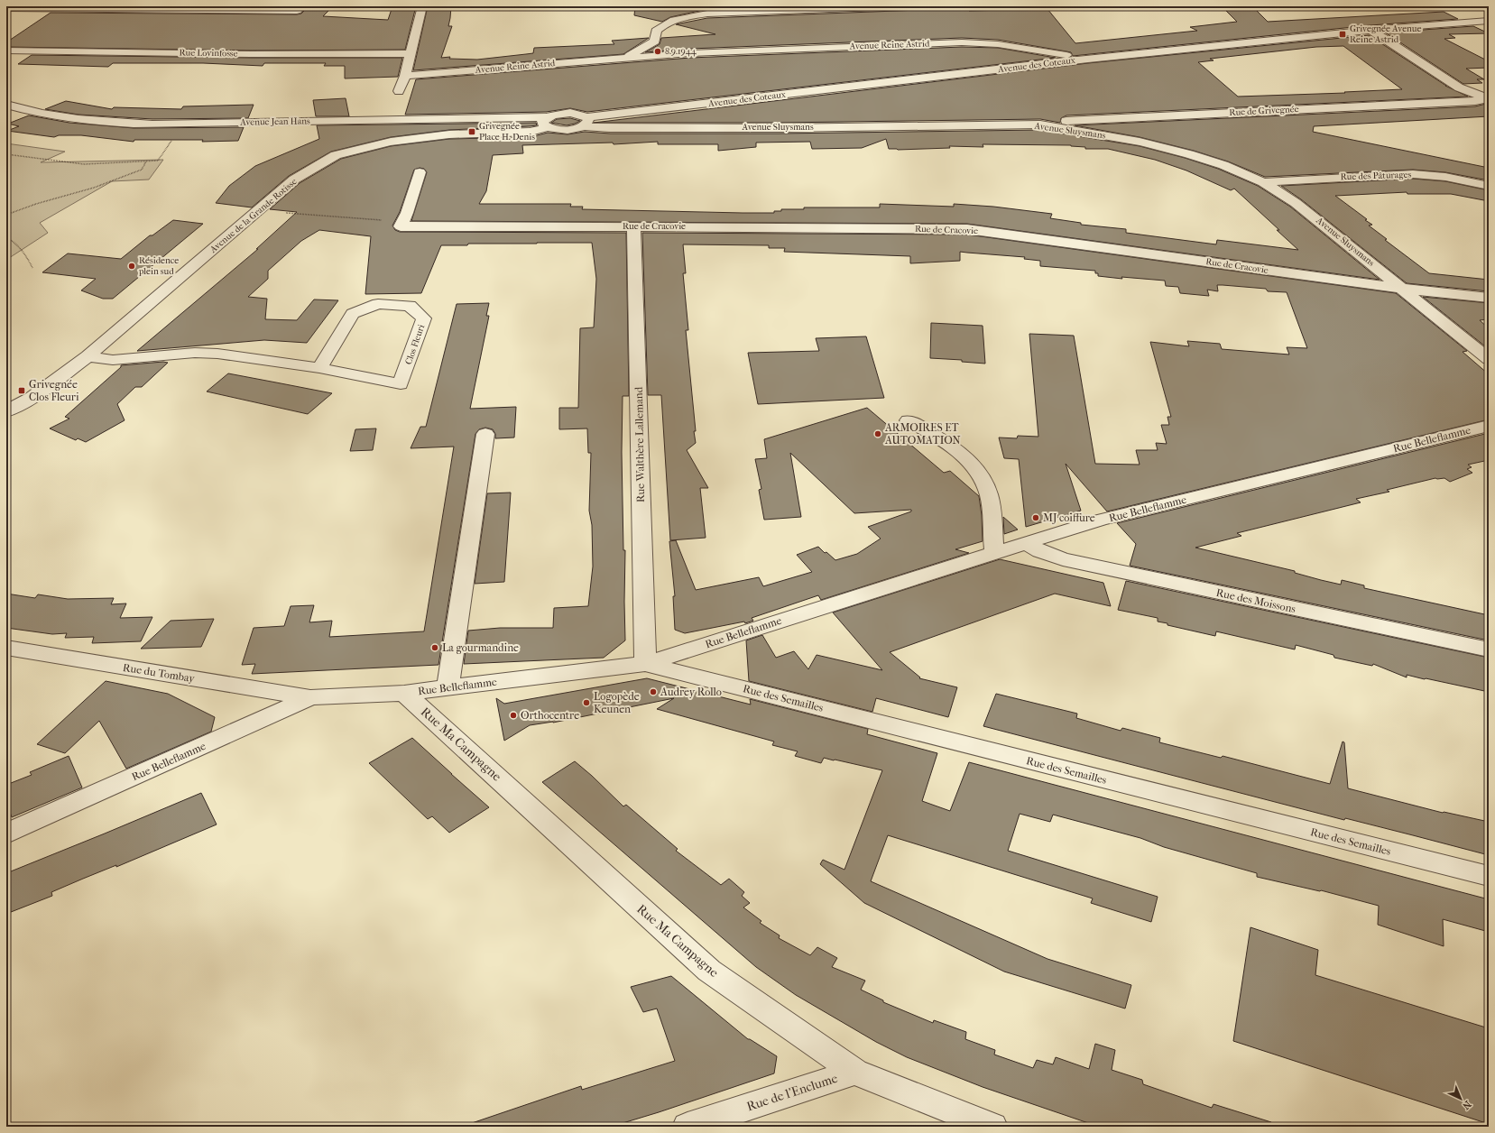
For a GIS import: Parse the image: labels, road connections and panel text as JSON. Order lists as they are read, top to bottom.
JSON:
{
  "streets": {
    "street": [
      "Avenue Reine Astrid",
      "Rue Lovinfosse",
      "Avenue des Coteaux",
      "Rue de Grivegnée",
      "Avenue Jean Hans",
      "Avenue Sluysmans",
      "Rue des Pâturages",
      "Avenue de la Grande Rotisse",
      "Rue de Cracovie",
      "Clos Fleuri",
      "Rue Belleflamme",
      "Rue Walthère Lallemand",
      "Rue des Moissons",
      "Rue du Tombay",
      "Rue des Semailles",
      "Rue Ma Campagne",
      "Rue de l'Enclume"
    ]
  },
  "crossings": [
    ["Avenue Reine Astrid", "Avenue des Coteaux"],
    ["Avenue des Coteaux", "Avenue Sluysmans"],
    ["Rue de Grivegnée", "Avenue Sluysmans"],
    ["Avenue Jean Hans", "Avenue de la Grande Rotisse"],
    ["Avenue Sluysmans", "Rue des Pâturages"],
    ["Avenue Sluysmans", "Rue de Cracovie"],
    ["Avenue de la Grande Rotisse", "Clos Fleuri"],
    ["Rue de Cracovie", "Rue Walthère Lallemand"],
    ["Rue Belleflamme", "Rue Walthère Lallemand"],
    ["Rue Belleflamme", "Rue des Moissons"],
    ["Rue Belleflamme", "Rue du Tombay"],
    ["Rue Belleflamme", "Rue des Semailles"],
    ["Rue Belleflamme", "Rue Ma Campagne"],
    ["Rue Walthère Lallemand", "Rue des Semailles"],
    ["Rue Ma Campagne", "Rue de l'Enclume"]
  ],
  "places": {
    "transit": ["Grivegnée Avenue Reine Astrid", "Grivegnée Place H. Denis", "Grivegnée Clos Fleuri"],
    "other": [
      "8.9.1944",
      "Résidence plein sud",
      "ARMOIRES ET AUTOMATION",
      "MJ coiffure",
      "La gourmandine",
      "Audrey Rollo",
      "Logopède Keunen",
      "Orthocentre"
    ]
  },
  "north": "bottom right"
}
